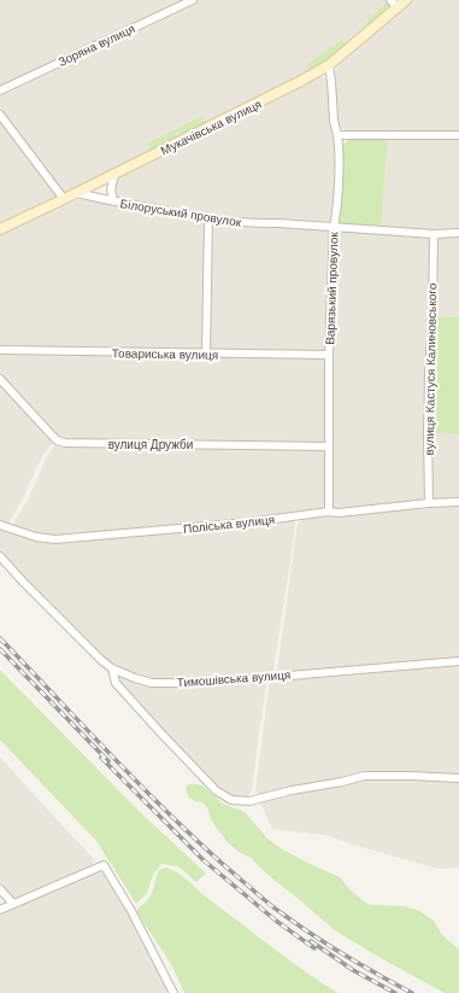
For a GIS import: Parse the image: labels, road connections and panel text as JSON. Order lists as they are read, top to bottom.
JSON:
{
  "streets": {
    "street": [
      "Зоряна вулиця",
      "Мукачівська вулиця",
      "Білоруський провулок",
      "Варязький провулок",
      "Товариська вулиця",
      "вулиця Кастуся Калиновського",
      "вулиця Дружби",
      "Поліська вулиця",
      "Тимошівська вулиця"
    ]
  },
  "crossings": [
    ["Мукачівська вулиця", "Білоруський провулок"],
    ["Мукачівська вулиця", "Варязький провулок"],
    ["Білоруський провулок", "Варязький провулок"],
    ["Білоруський провулок", "вулиця Кастуся Калиновського"],
    ["Варязький провулок", "Товариська вулиця"],
    ["Варязький провулок", "вулиця Дружби"],
    ["Варязький провулок", "Поліська вулиця"],
    ["вулиця Кастуся Калиновського", "Поліська вулиця"]
  ]
}
